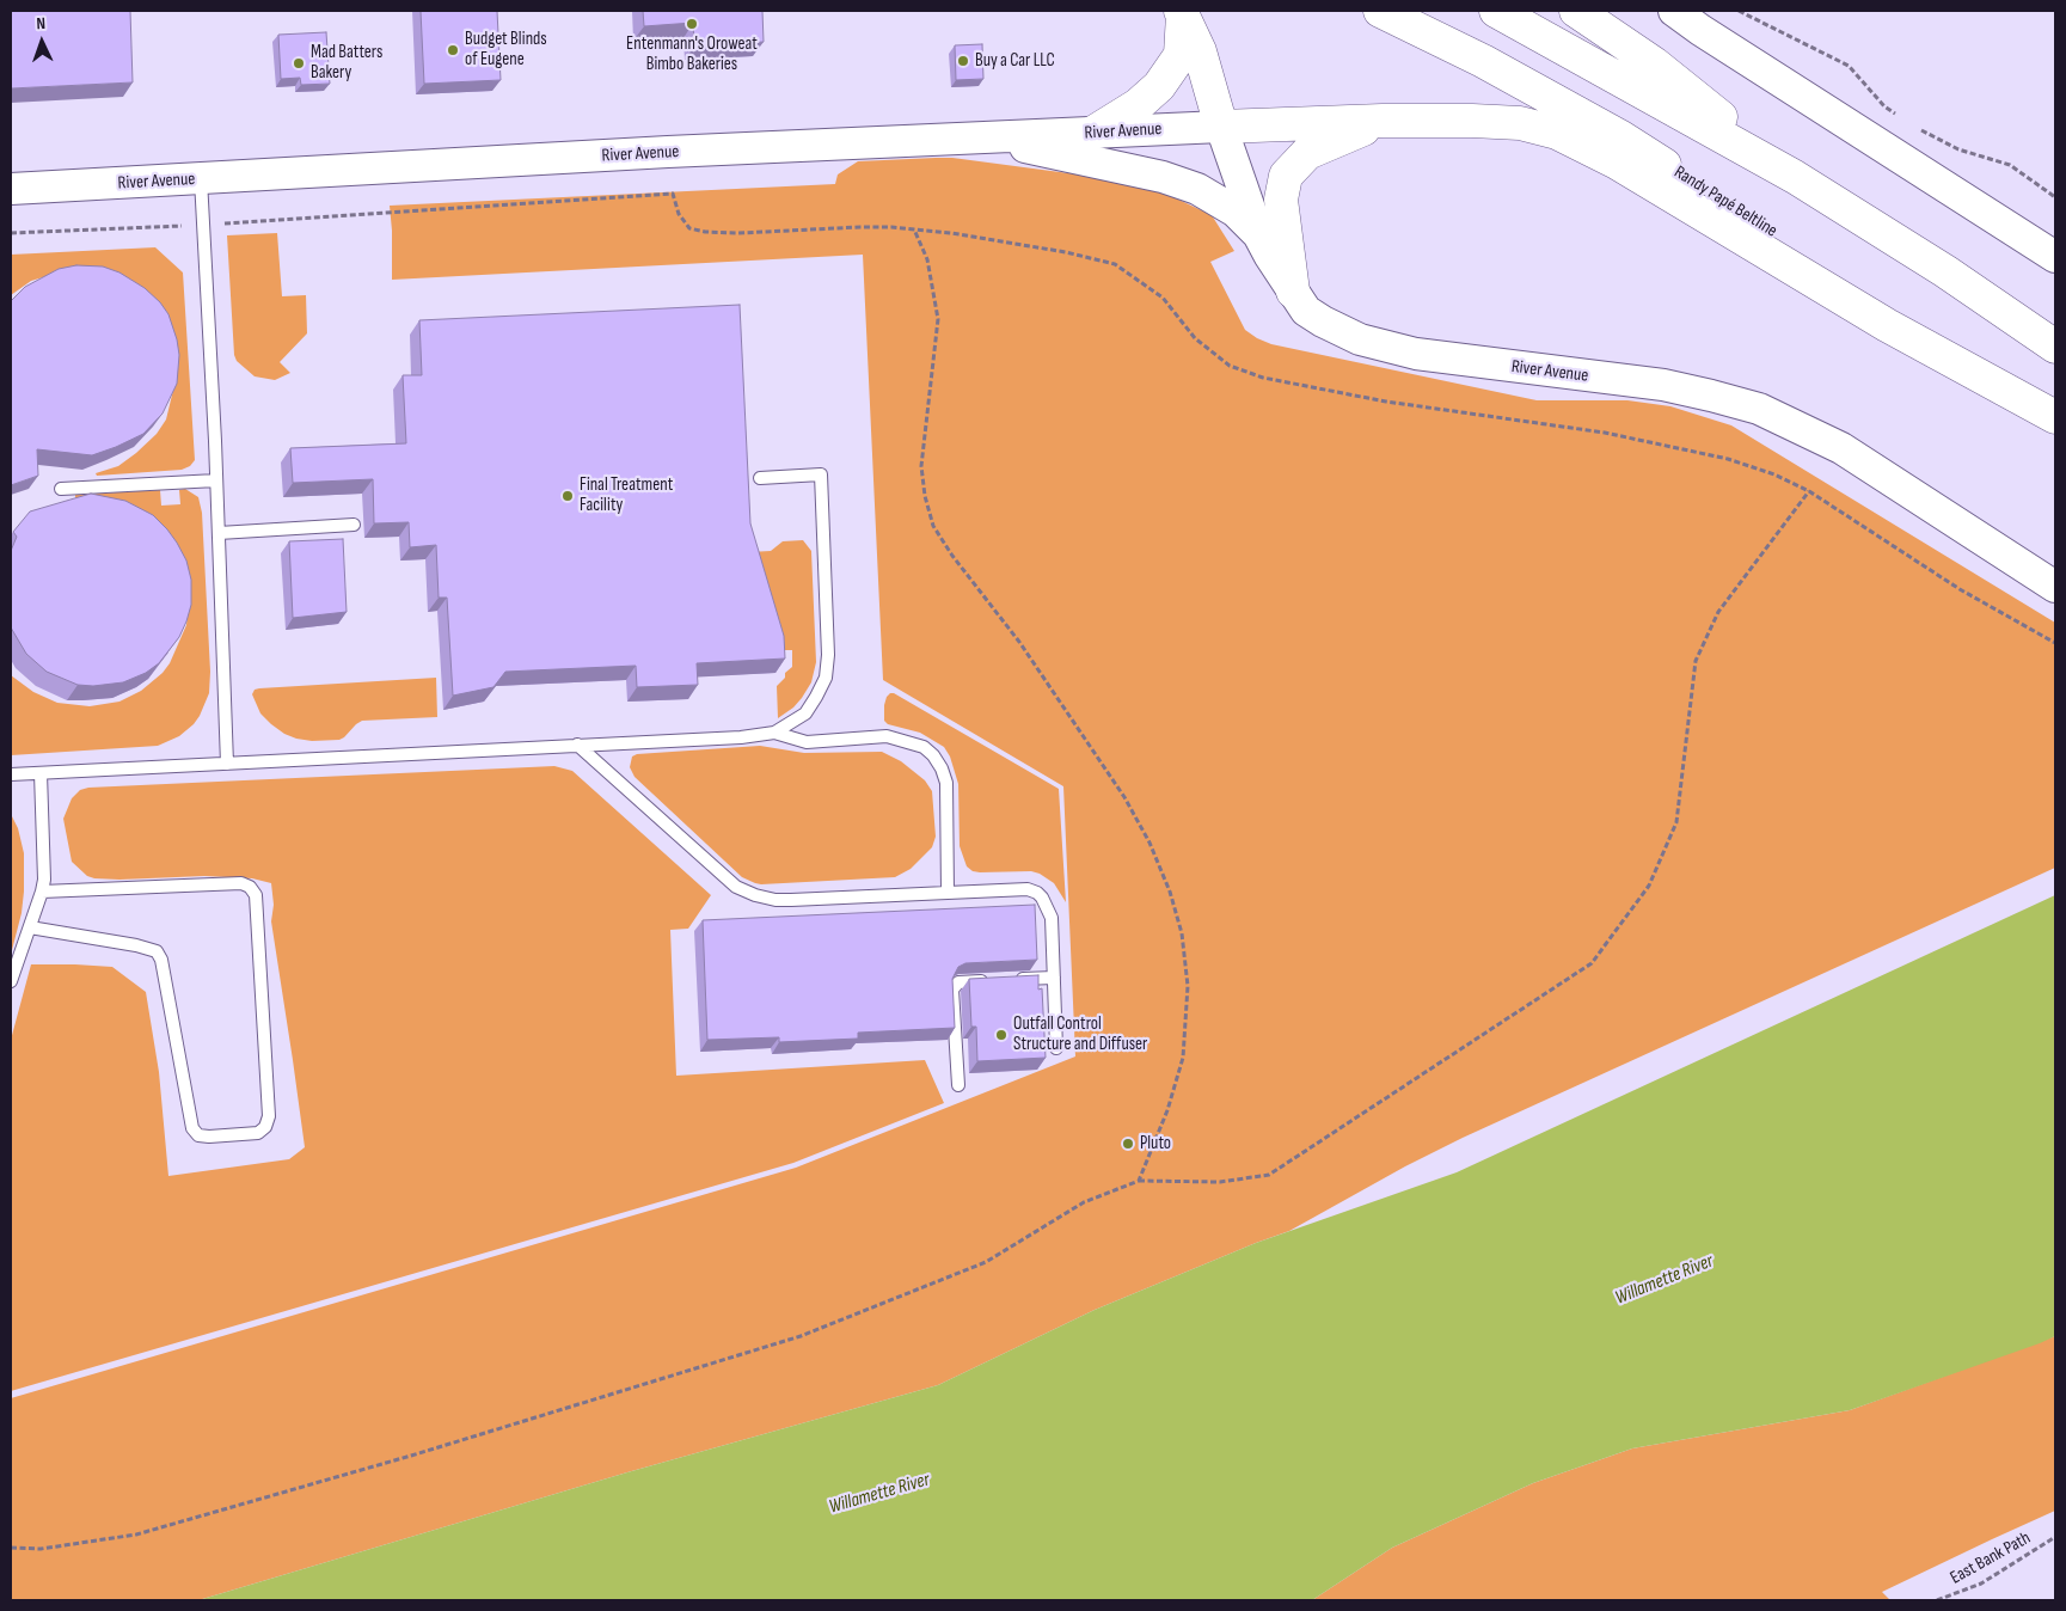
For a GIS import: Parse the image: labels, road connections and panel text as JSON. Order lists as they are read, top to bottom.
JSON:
{
  "streets": {
    "highway": ["Randy Papé Beltline"],
    "street": ["River Avenue"],
    "path": ["East Bank Path"]
  },
  "water": ["Willamette River"],
  "places": [
    "Entenmann's Oroweat Bimbo Bakeries",
    "Budget Blinds of Eugene",
    "Buy a Car LLC",
    "Mad Batters Bakery",
    "Final Treatment Facility",
    "Outfall Control Structure and Diffuser",
    "Pluto"
  ],
  "north": "top"
}
